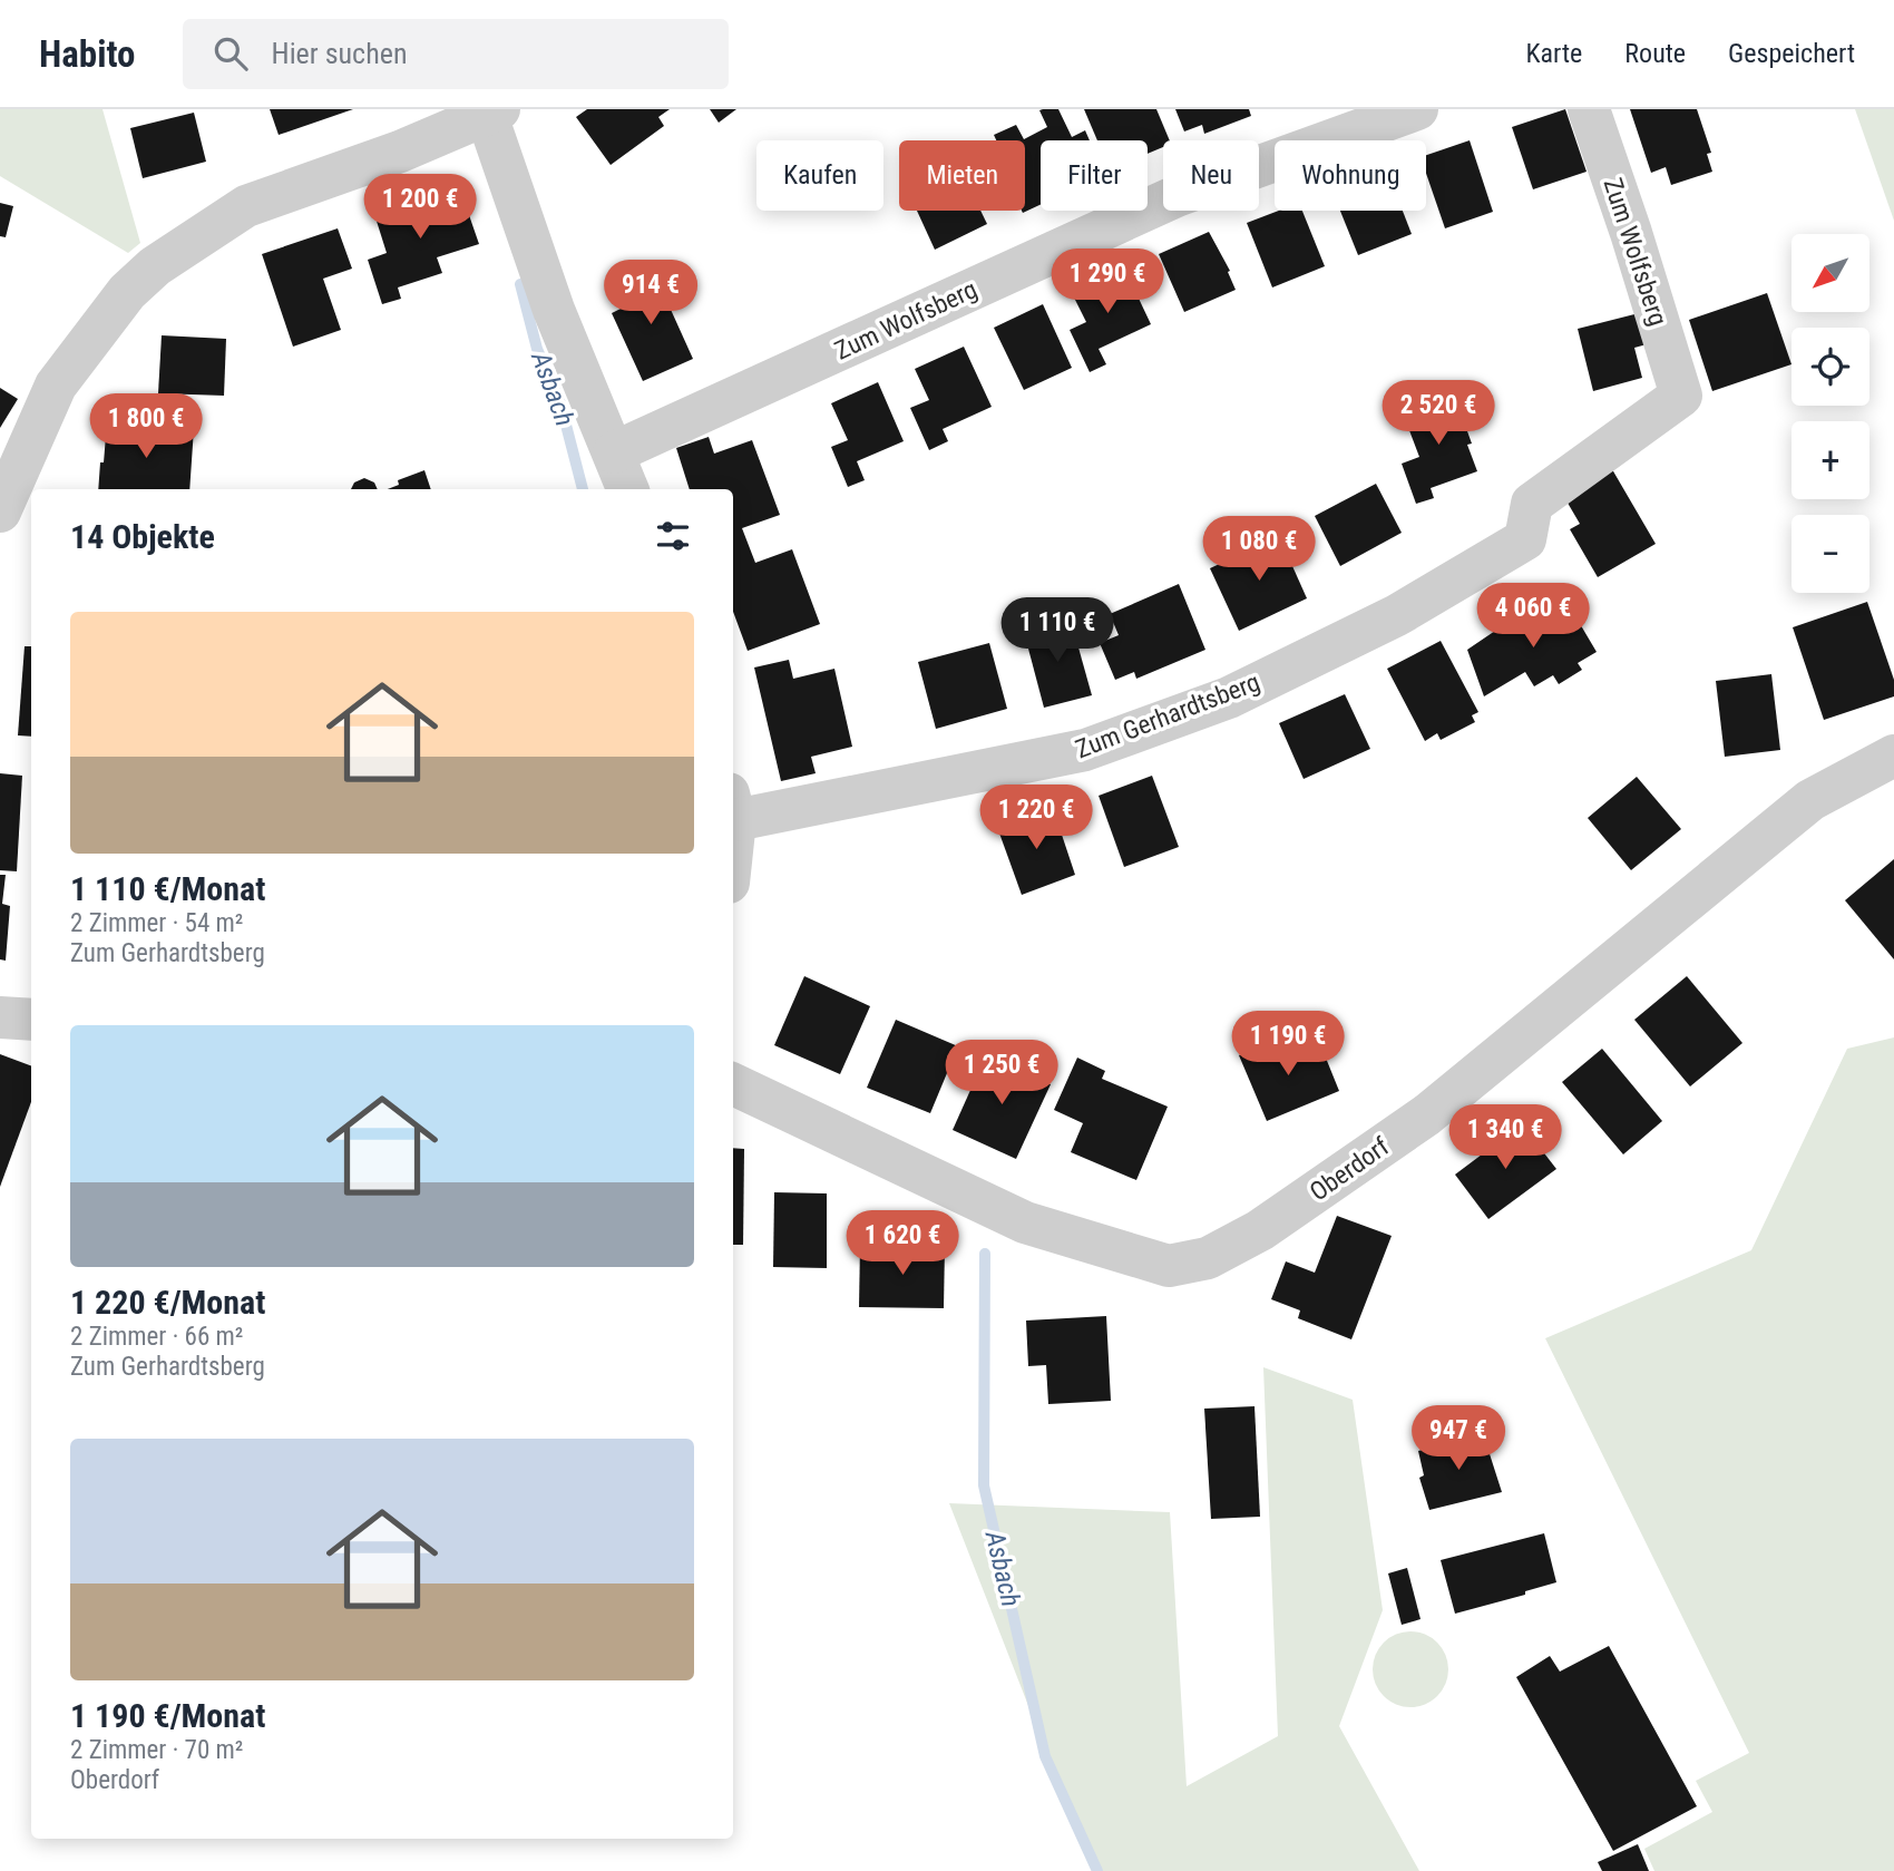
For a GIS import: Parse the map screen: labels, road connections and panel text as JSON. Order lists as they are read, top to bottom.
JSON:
{
  "streets": {
    "street": ["Zum Wolfsberg", "Zum Gerhardtsberg", "Oberdorf"]
  },
  "crossings": [
    ["Zum Wolfsberg", "Zum Gerhardtsberg"]
  ],
  "water": ["Asbach"],
  "north": "bottom left",
  "page": {
    "header": "Habito",
    "search": "Hier suchen",
    "nav": ["Karte", "Route", "Gespeichert"],
    "chip": [
      "Kaufen",
      "Mieten",
      "Filter",
      "Neu",
      "Wohnung"
    ],
    "price": [
      "1 200 €",
      "1 290 €",
      "914 €",
      "2 520 €",
      "1 800 €",
      "1 080 €",
      "4 060 €",
      "1 110 €",
      "1 220 €",
      "1 190 €",
      "1 250 €",
      "1 340 €",
      "1 620 €",
      "947 €"
    ],
    "map_buttons": ["+", "−"],
    "heading": "14 Objekte",
    "list": [
      {
        "name": "1 110 €/Monat",
        "note": "2 Zimmer · 54 m² · Zum Gerhardtsberg"
      },
      {
        "name": "1 220 €/Monat",
        "note": "2 Zimmer · 66 m² · Zum Gerhardtsberg"
      },
      {
        "name": "1 190 €/Monat",
        "note": "2 Zimmer · 70 m² · Oberdorf"
      }
    ]
  }
}
